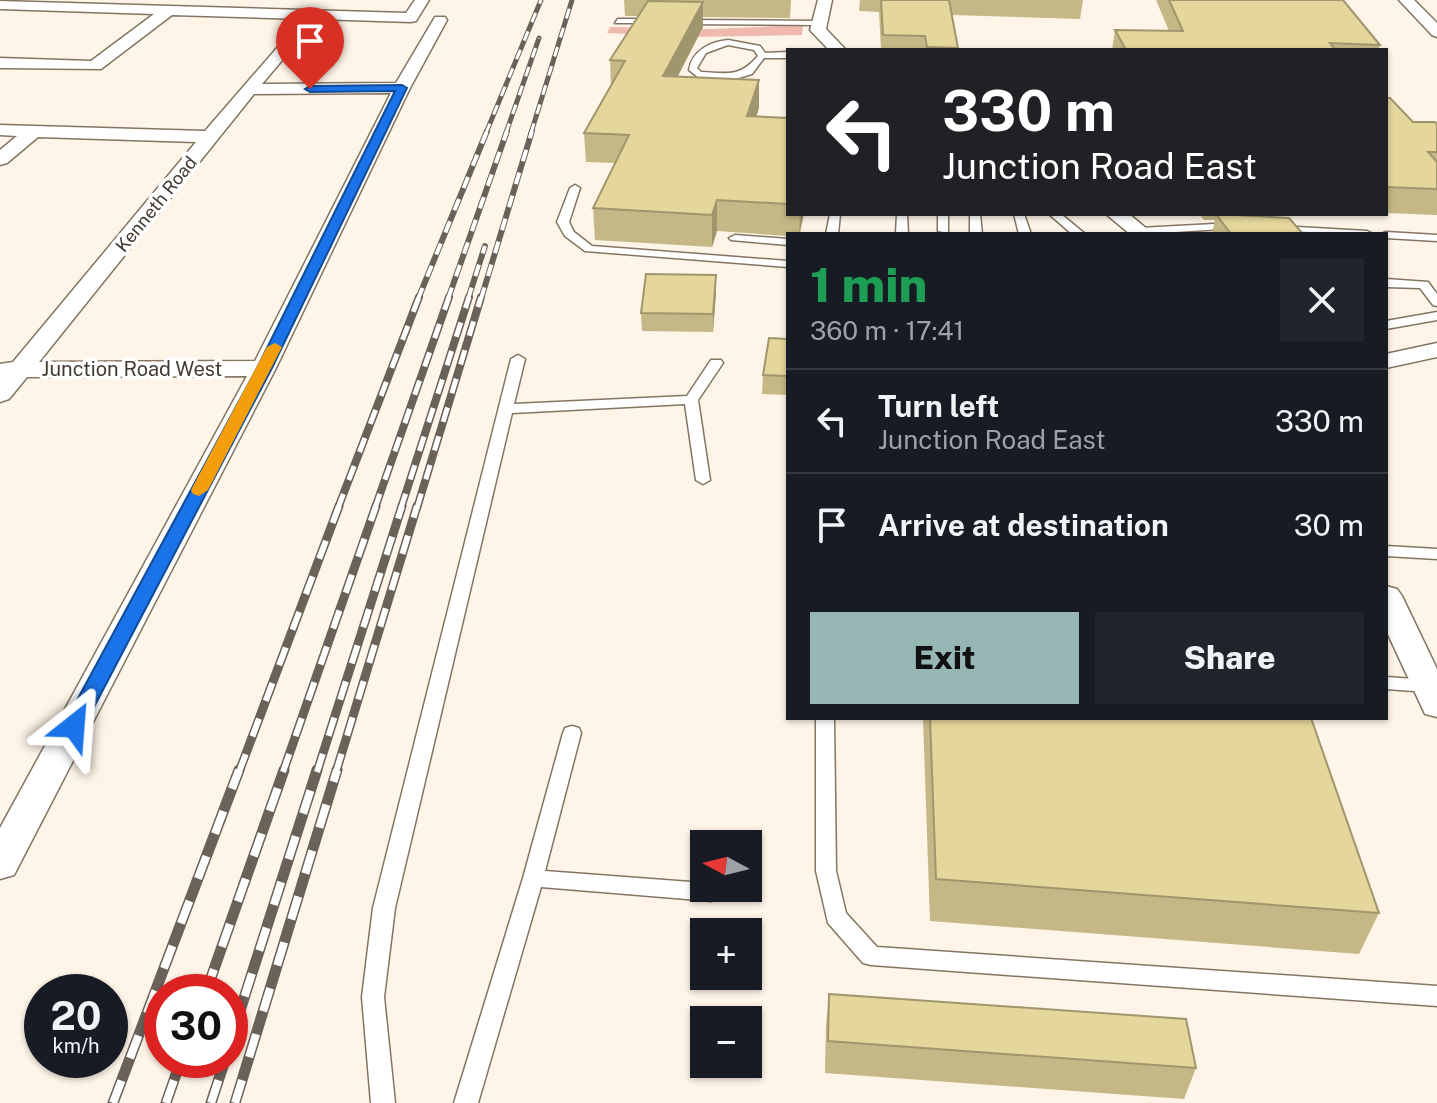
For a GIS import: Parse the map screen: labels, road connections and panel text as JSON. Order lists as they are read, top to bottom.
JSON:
{
  "streets": {
    "street": ["Kenneth Road", "Junction Road West"]
  },
  "crossings": [
    ["Kenneth Road", "Junction Road West"]
  ],
  "north": "left",
  "page": {
    "turn": ["330 m", "Junction Road East"],
    "heading": ["1 min", "360 m · 17:41"],
    "list": [
      {
        "name": "Turn left",
        "note": "Junction Road East",
        "value": "330 m"
      },
      {
        "name": "Arrive at destination",
        "value": "30 m"
      }
    ],
    "buttons": ["Exit", "Share"],
    "map_buttons": ["+", "−"],
    "speed": "20 km/h",
    "limit": "30"
  }
}
